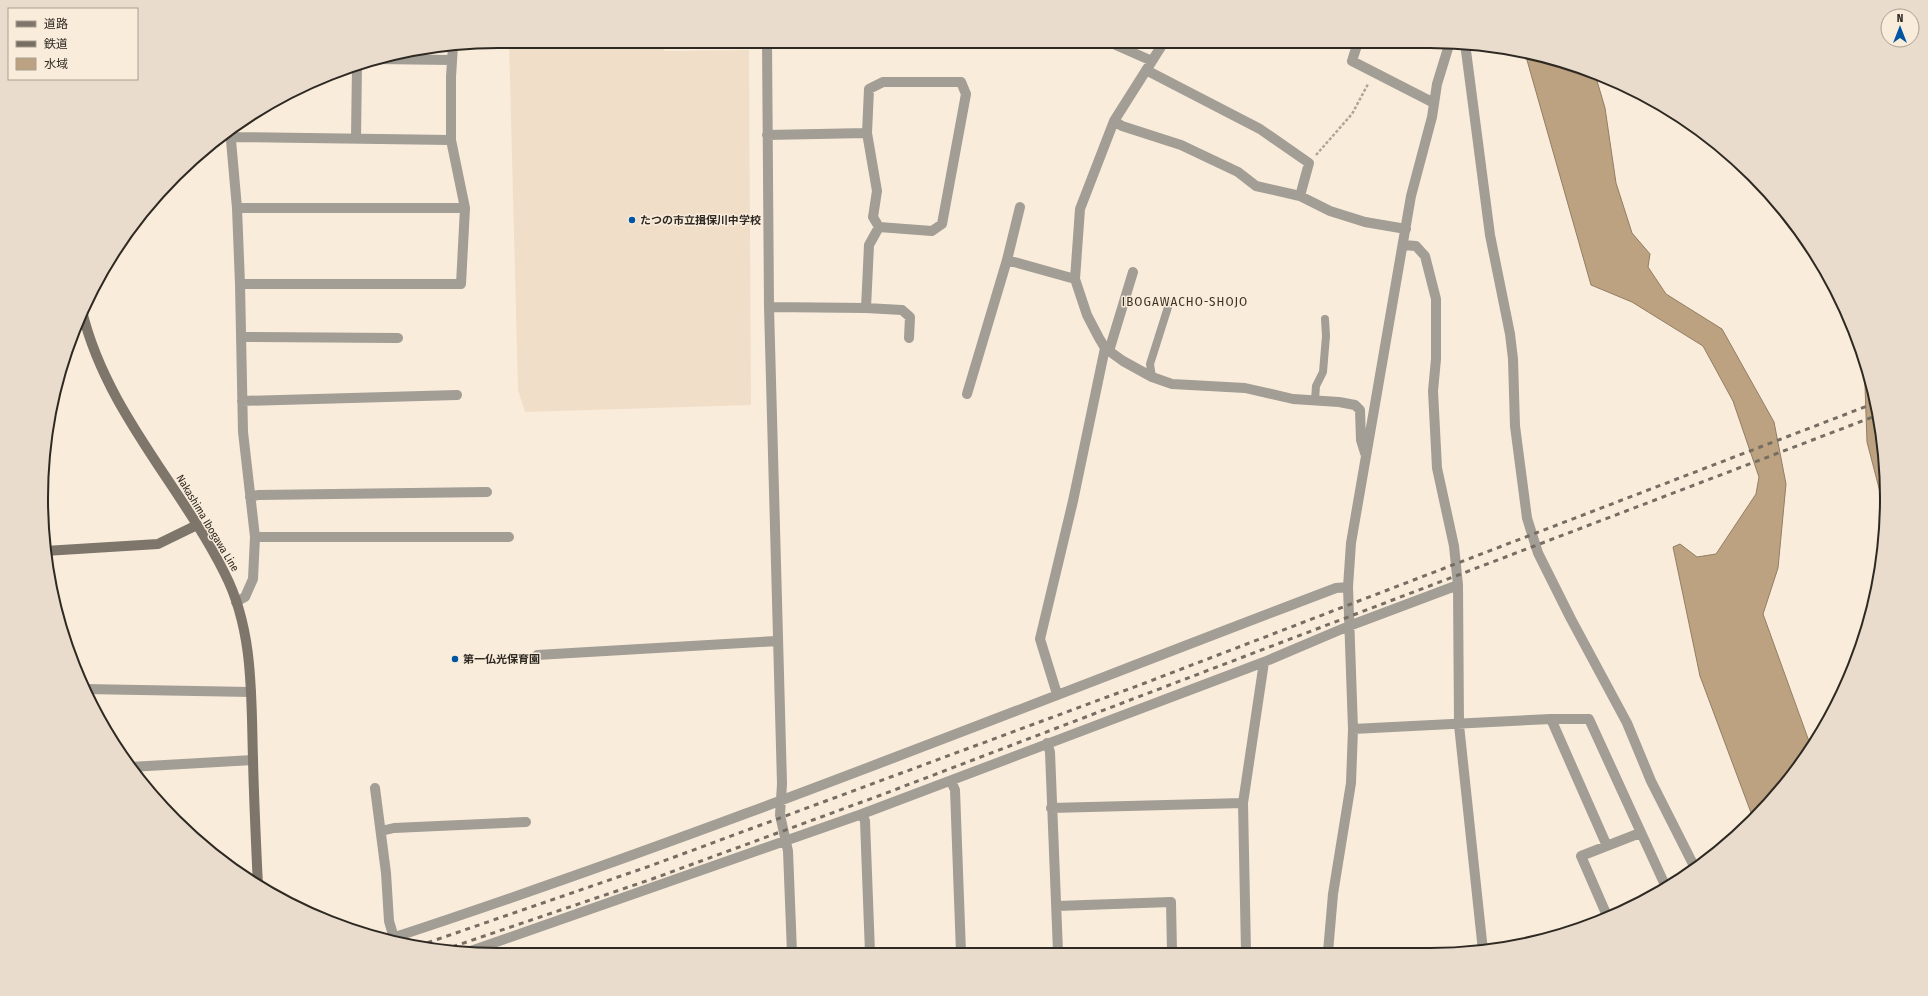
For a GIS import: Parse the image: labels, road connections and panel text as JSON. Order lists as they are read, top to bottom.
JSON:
{
  "streets": {
    "main road": ["Nakashima Ibogawa Line"]
  },
  "districts": ["IBOGAWACHO-SHOJO"],
  "places": ["たつの市立揖保川中学校", "第一仏光保育園"],
  "legend": ["道路", "鉄道", "水域"],
  "north": "top"
}
